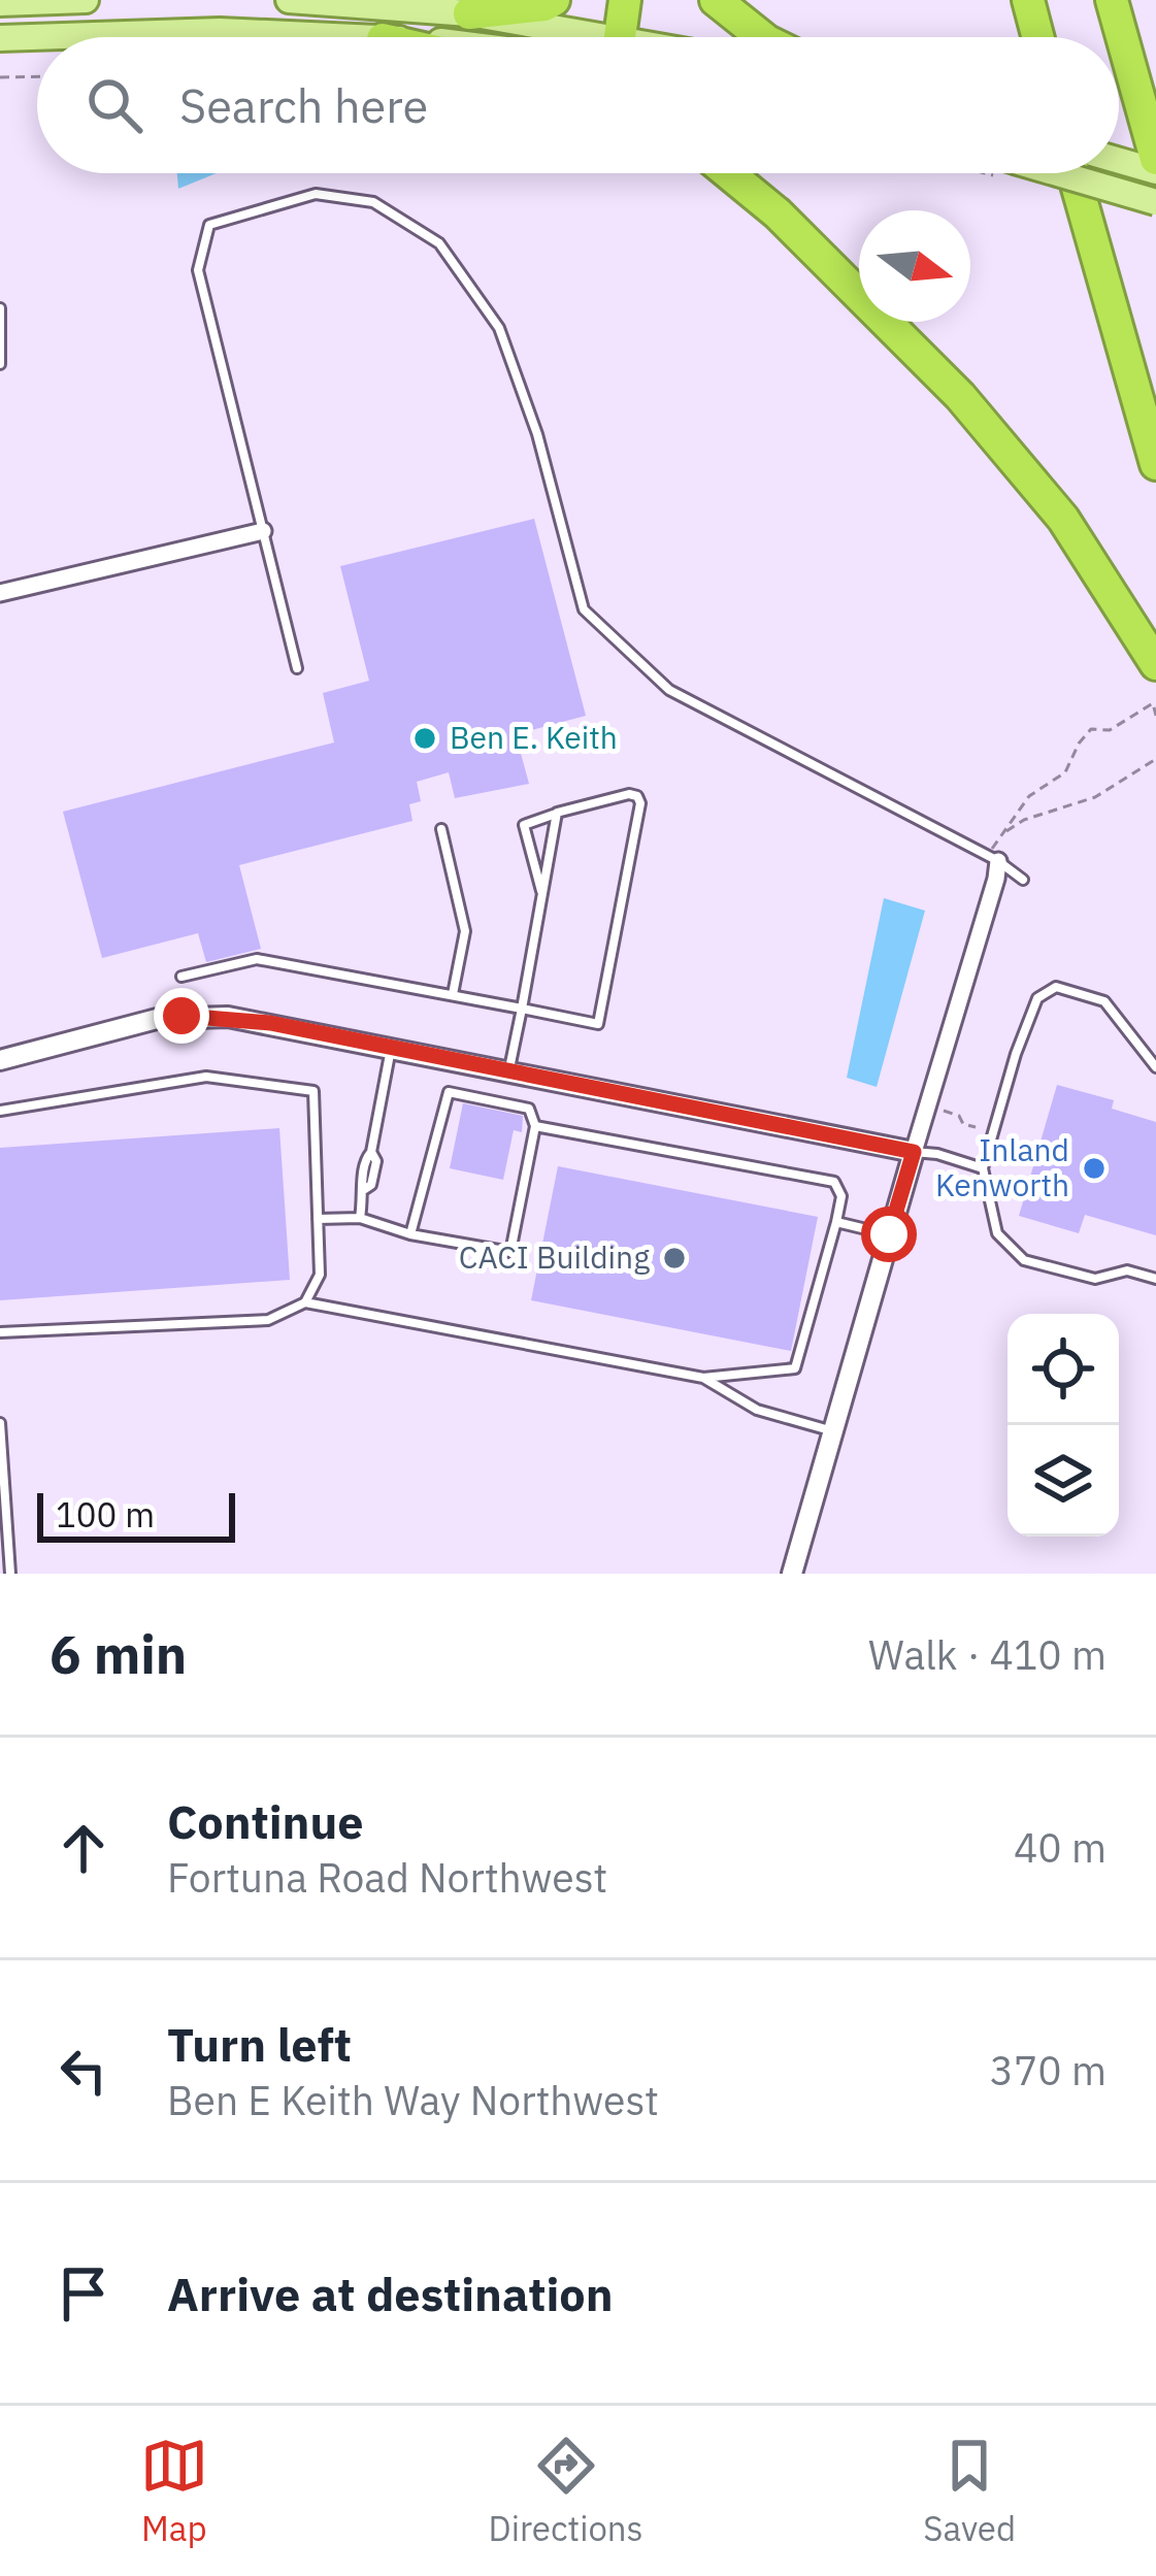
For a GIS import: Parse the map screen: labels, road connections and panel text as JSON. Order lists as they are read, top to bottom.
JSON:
{
  "places": ["Ben E. Keith", "Inland Kenworth", "CACI Building"],
  "scale_bar": "100 m",
  "north": "right",
  "page": {
    "search": "Search here",
    "scale": "100 m",
    "heading": ["6 min", "Walk · 410 m"],
    "list": [
      ["Continue", "Fortuna Road Northwest", "40 m"],
      ["Turn left", "Ben E Keith Way Northwest", "370 m"],
      "Arrive at destination"
    ],
    "nav": ["Map", "Directions", "Saved"]
  }
}
